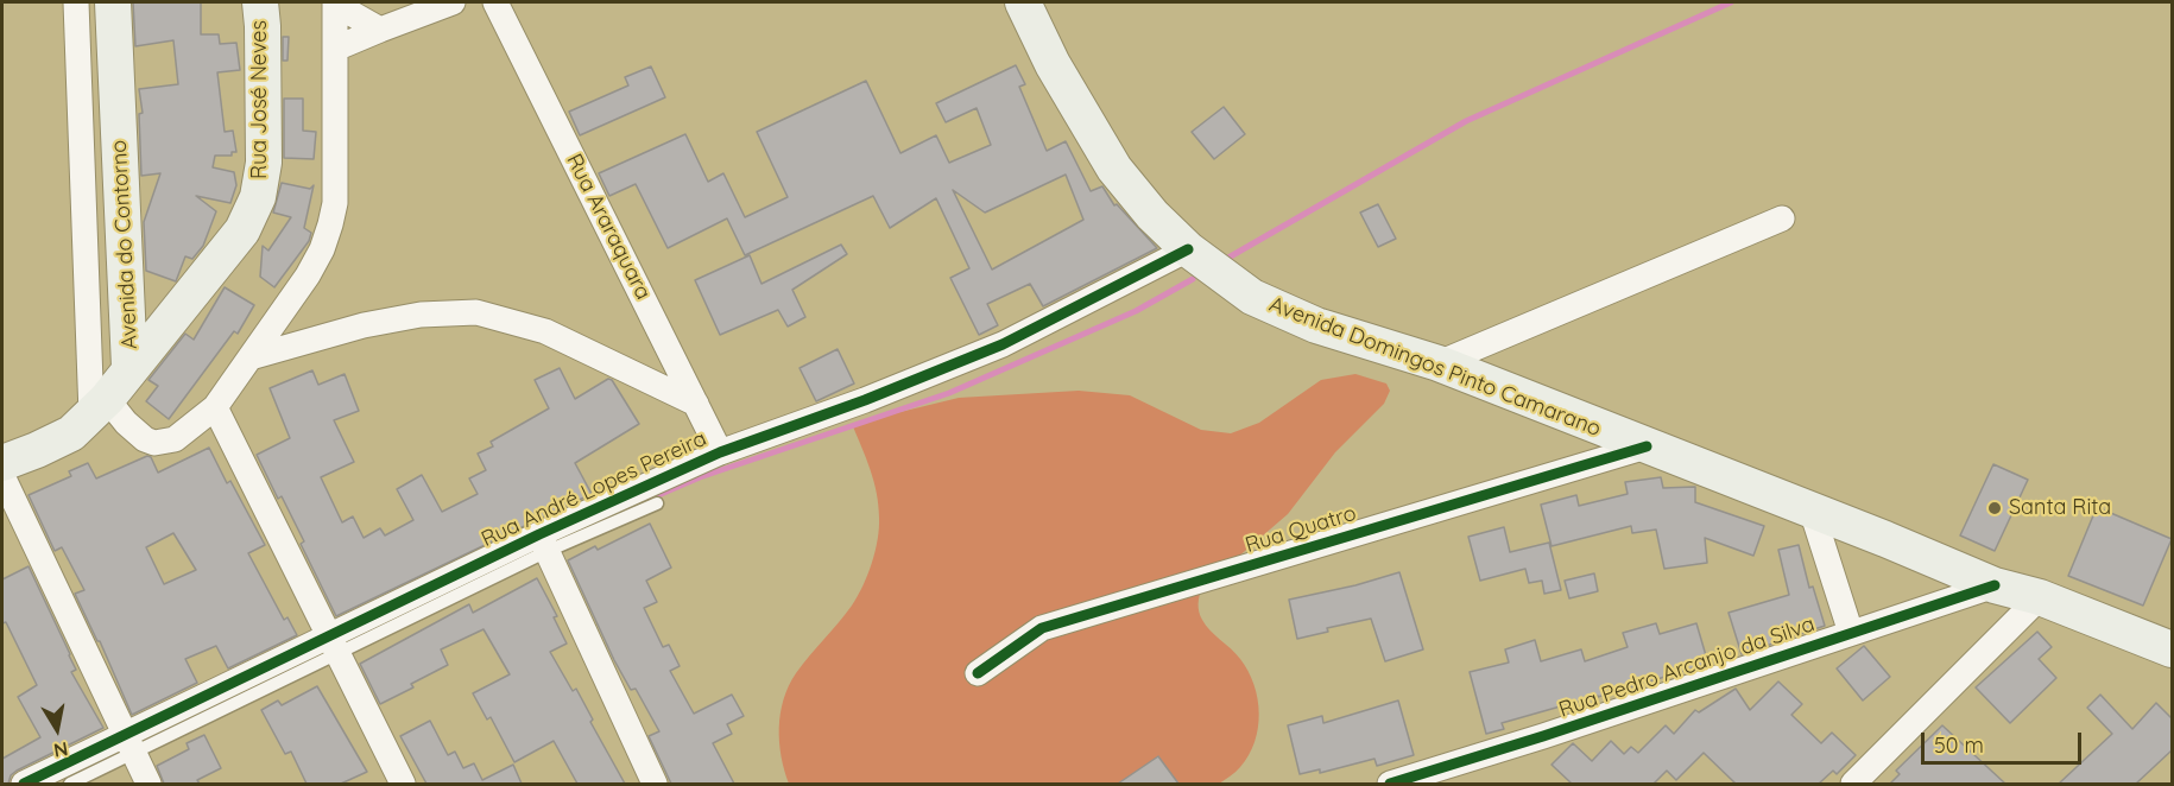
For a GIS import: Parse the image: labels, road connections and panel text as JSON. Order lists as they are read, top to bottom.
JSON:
{
  "streets": {
    "main road": ["Rua José Neves", "Avenida do Contorno", "Avenida Domingos Pinto Camarano"],
    "street": [
      "Rua Araraquara",
      "Rua André Lopes Pereira",
      "Rua Quatro",
      "Rua Pedro Arcanjo da Silva"
    ]
  },
  "crossings": [
    ["Rua José Neves", "Avenida do Contorno"],
    ["Rua Araraquara", "Rua André Lopes Pereira"],
    ["Avenida Domingos Pinto Camarano", "Rua André Lopes Pereira"],
    ["Avenida Domingos Pinto Camarano", "Rua Quatro"],
    ["Avenida Domingos Pinto Camarano", "Rua Pedro Arcanjo da Silva"]
  ],
  "places": ["Santa Rita"],
  "scale_bar": "50 m",
  "north": "bottom"
}
